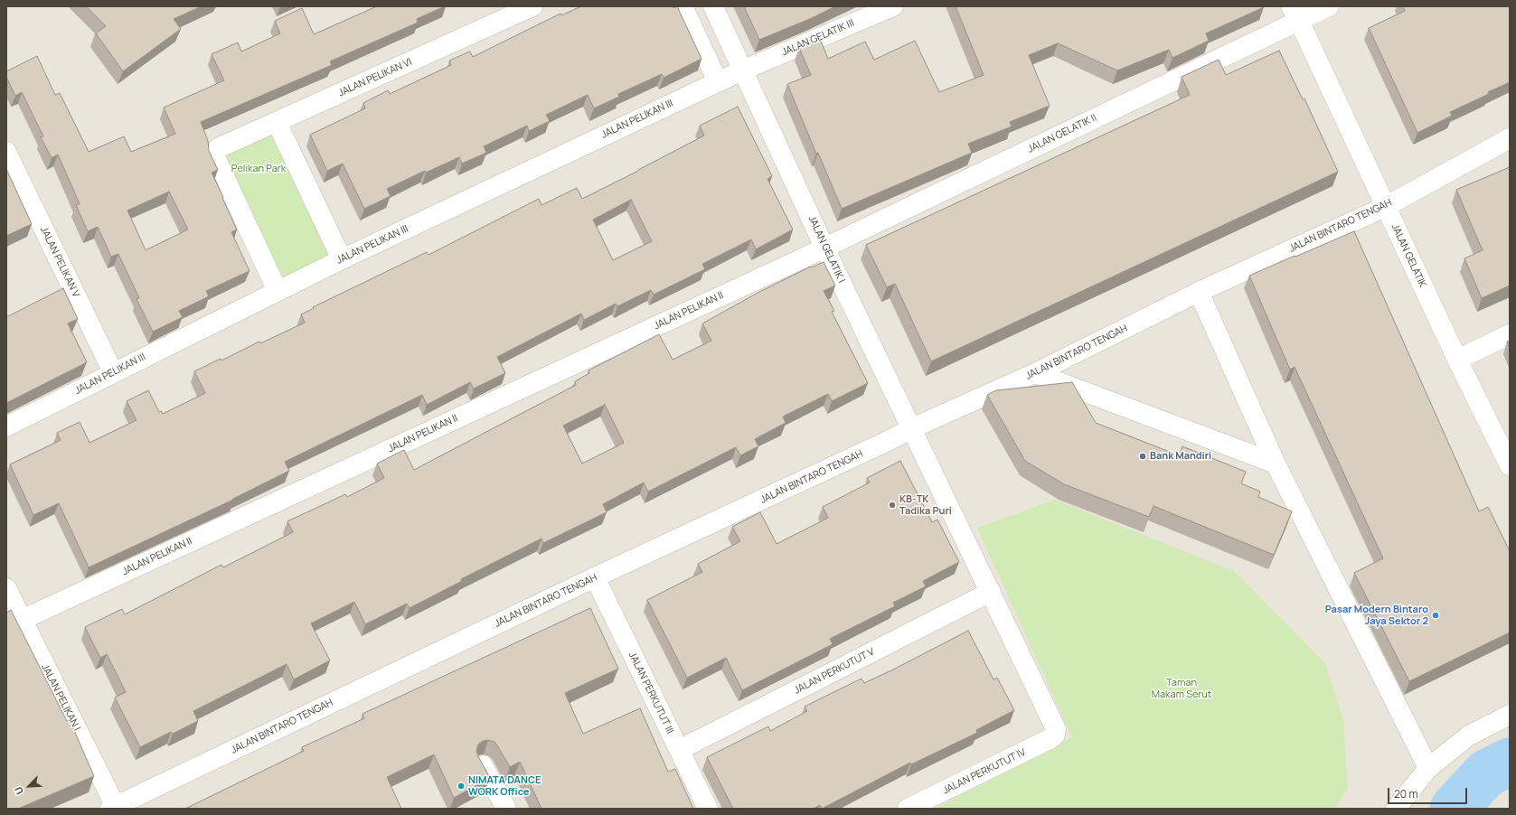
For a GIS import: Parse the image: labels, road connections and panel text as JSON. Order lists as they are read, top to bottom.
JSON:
{
  "streets": {
    "street": [
      "JALAN GELATIK III",
      "JALAN PELIKAN VI",
      "JALAN PELIKAN III",
      "JALAN GELATIK II",
      "JALAN BINTARO TENGAH",
      "JALAN GELATIK I",
      "JALAN GELATIK",
      "JALAN PELIKAN V",
      "JALAN PELIKAN II",
      "JALAN PERKUTUT V",
      "JALAN PERKUTUT III",
      "JALAN PELIKAN I",
      "JALAN PERKUTUT IV"
    ]
  },
  "crossings": [
    ["JALAN GELATIK III", "JALAN PELIKAN III"],
    ["JALAN GELATIK III", "JALAN GELATIK I"],
    ["JALAN PELIKAN VI", "JALAN PELIKAN III"],
    ["JALAN PELIKAN III", "JALAN GELATIK I"],
    ["JALAN PELIKAN III", "JALAN PELIKAN V"],
    ["JALAN GELATIK II", "JALAN GELATIK I"],
    ["JALAN GELATIK II", "JALAN GELATIK"],
    ["JALAN GELATIK II", "JALAN PELIKAN II"],
    ["JALAN BINTARO TENGAH", "JALAN GELATIK I"],
    ["JALAN BINTARO TENGAH", "JALAN GELATIK"],
    ["JALAN BINTARO TENGAH", "JALAN PERKUTUT III"],
    ["JALAN BINTARO TENGAH", "JALAN PELIKAN I"],
    ["JALAN GELATIK I", "JALAN PELIKAN II"],
    ["JALAN GELATIK I", "JALAN PERKUTUT V"],
    ["JALAN GELATIK I", "JALAN PERKUTUT IV"],
    ["JALAN PELIKAN II", "JALAN PELIKAN I"],
    ["JALAN PERKUTUT V", "JALAN PERKUTUT III"]
  ],
  "parks": ["Pelikan Park", "Taman Makam Serut"],
  "places": [
    "Bank Mandiri",
    "KB-TK Tadika Puri",
    "Pasar Modern Bintaro Jaya Sektor 2",
    "NIMATA DANCE WORK Office"
  ],
  "scale_bar": "20 m",
  "north": "bottom left"
}
